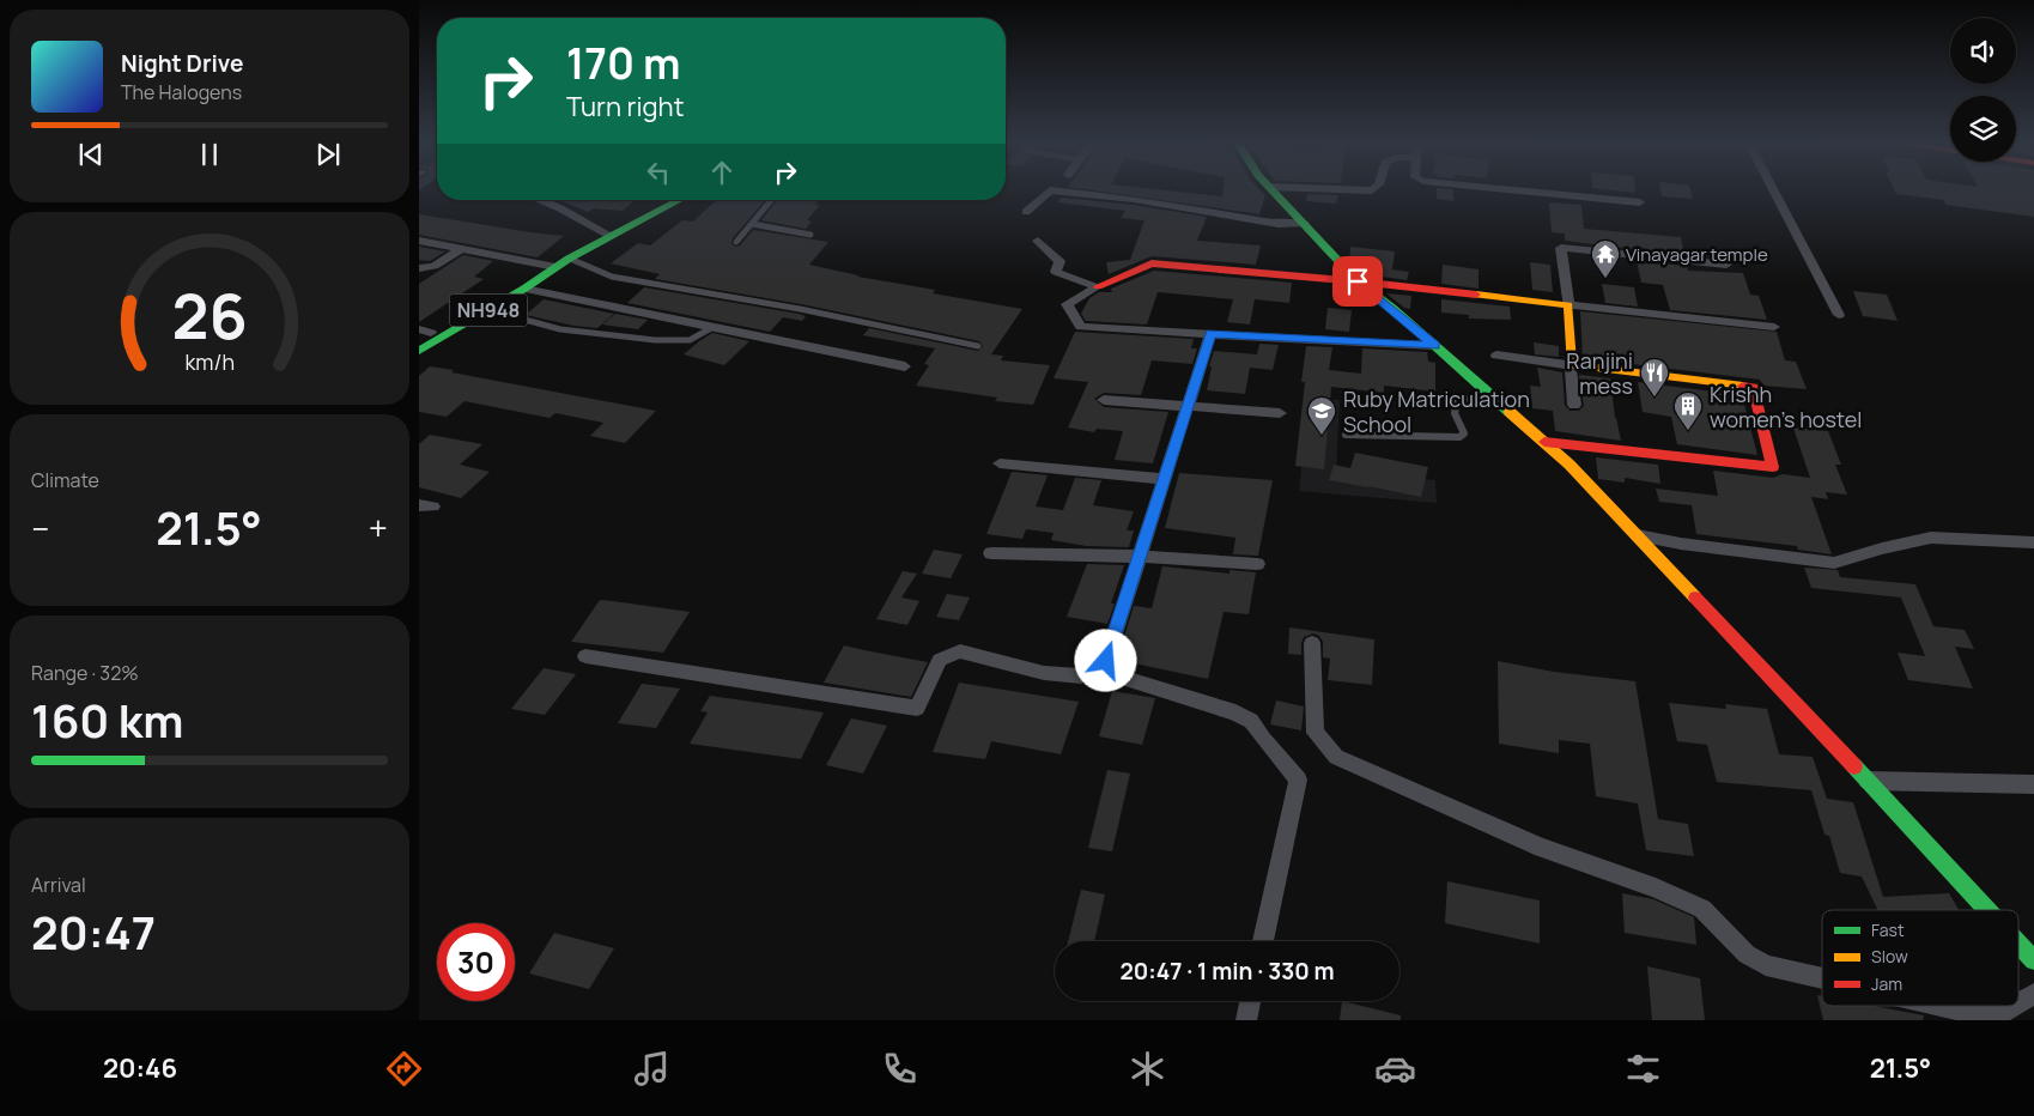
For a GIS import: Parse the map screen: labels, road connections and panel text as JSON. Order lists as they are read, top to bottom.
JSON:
{
  "streets": {
    "main road": ["NH948"]
  },
  "places": {
    "temple": ["Vinayagar temple"],
    "restaurant": ["Ranjini mess"],
    "building": ["Krishh women's hostel"],
    "school or university": ["Ruby Matriculation School"]
  },
  "legend": ["Fast", "Slow", "Jam"],
  "page": {
    "turn": ["170 m", "Turn right"],
    "song": ["Night Drive", "The Halogens"],
    "tile": [
      "Climate",
      ["Range · 32%", "160 km"],
      ["Arrival", "20:47"]
    ],
    "heat": ["−", "21.5°", "+"],
    "limit": "30",
    "trip": "20:47 · 1 min · 330 m",
    "tabs": ["20:46", "21.5°"],
    "gauge": ["26", "km/h"]
  }
}
